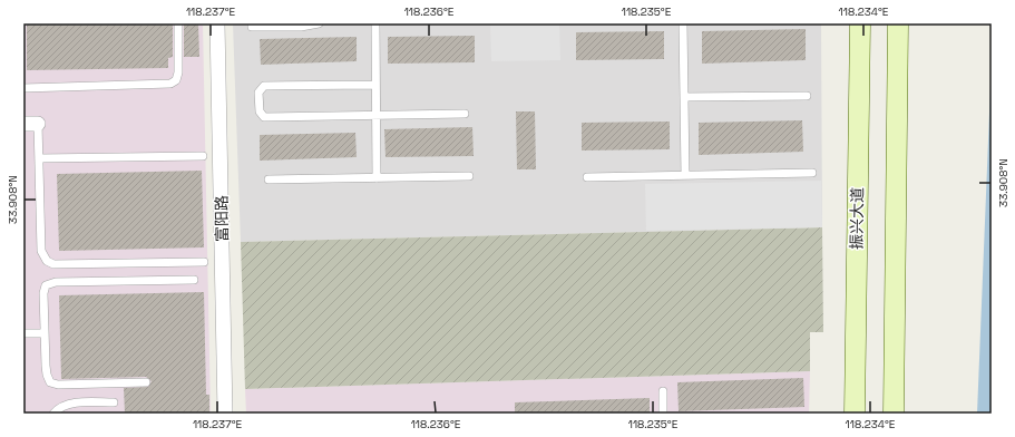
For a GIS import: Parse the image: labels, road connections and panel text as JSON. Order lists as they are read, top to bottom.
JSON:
{
  "streets": {
    "main road": ["振兴大道"],
    "street": ["富阳路"]
  },
  "coordinates": [
    "118.237°E",
    "118.236°E",
    "118.235°E",
    "118.234°E",
    "33.908°N"
  ]
}
